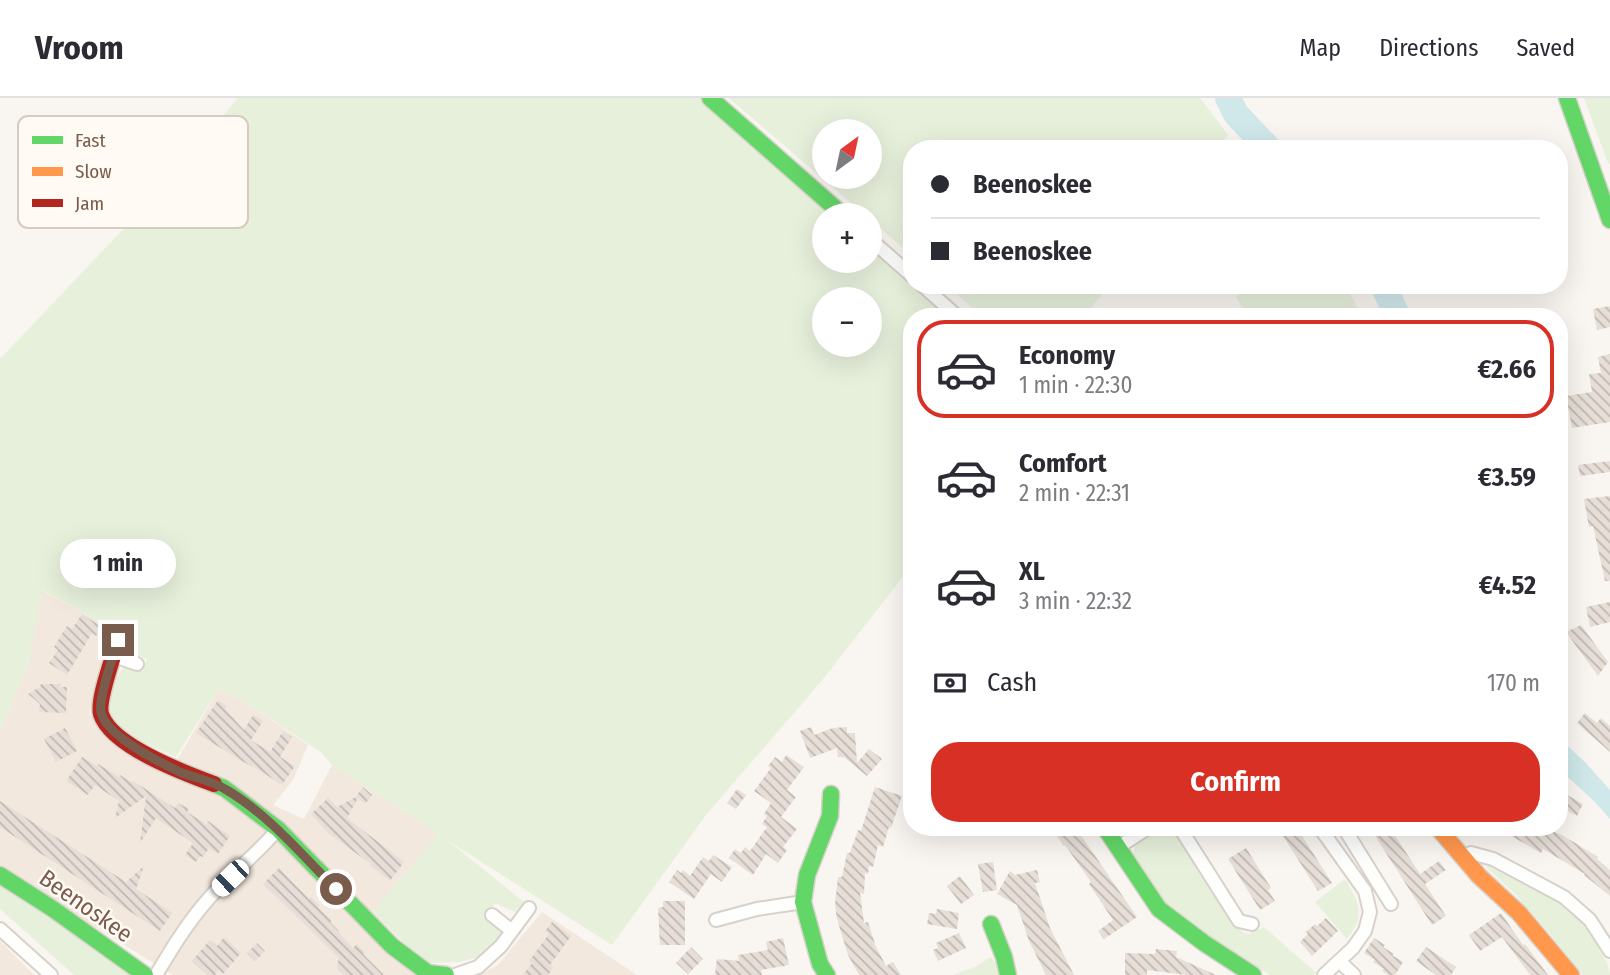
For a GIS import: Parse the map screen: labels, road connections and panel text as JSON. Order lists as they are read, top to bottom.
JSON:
{
  "streets": {
    "street": ["Beenoskee"]
  },
  "legend": ["Fast", "Slow", "Jam"],
  "north": "top right",
  "page": {
    "header": "Vroom",
    "nav": ["Map", "Directions", "Saved"],
    "map_buttons": ["+", "−"],
    "banner": ["Beenoskee", "Beenoskee"],
    "list": [
      {
        "name": "Economy",
        "note": "1 min · 22:30",
        "value": "€2.66"
      },
      {
        "name": "Comfort",
        "note": "2 min · 22:31",
        "value": "€3.59"
      },
      {
        "name": "XL",
        "note": "3 min · 22:32",
        "value": "€4.52"
      }
    ],
    "bubble": "1 min",
    "pay": ["Cash", "170 m"],
    "buttons": "Confirm"
  }
}
